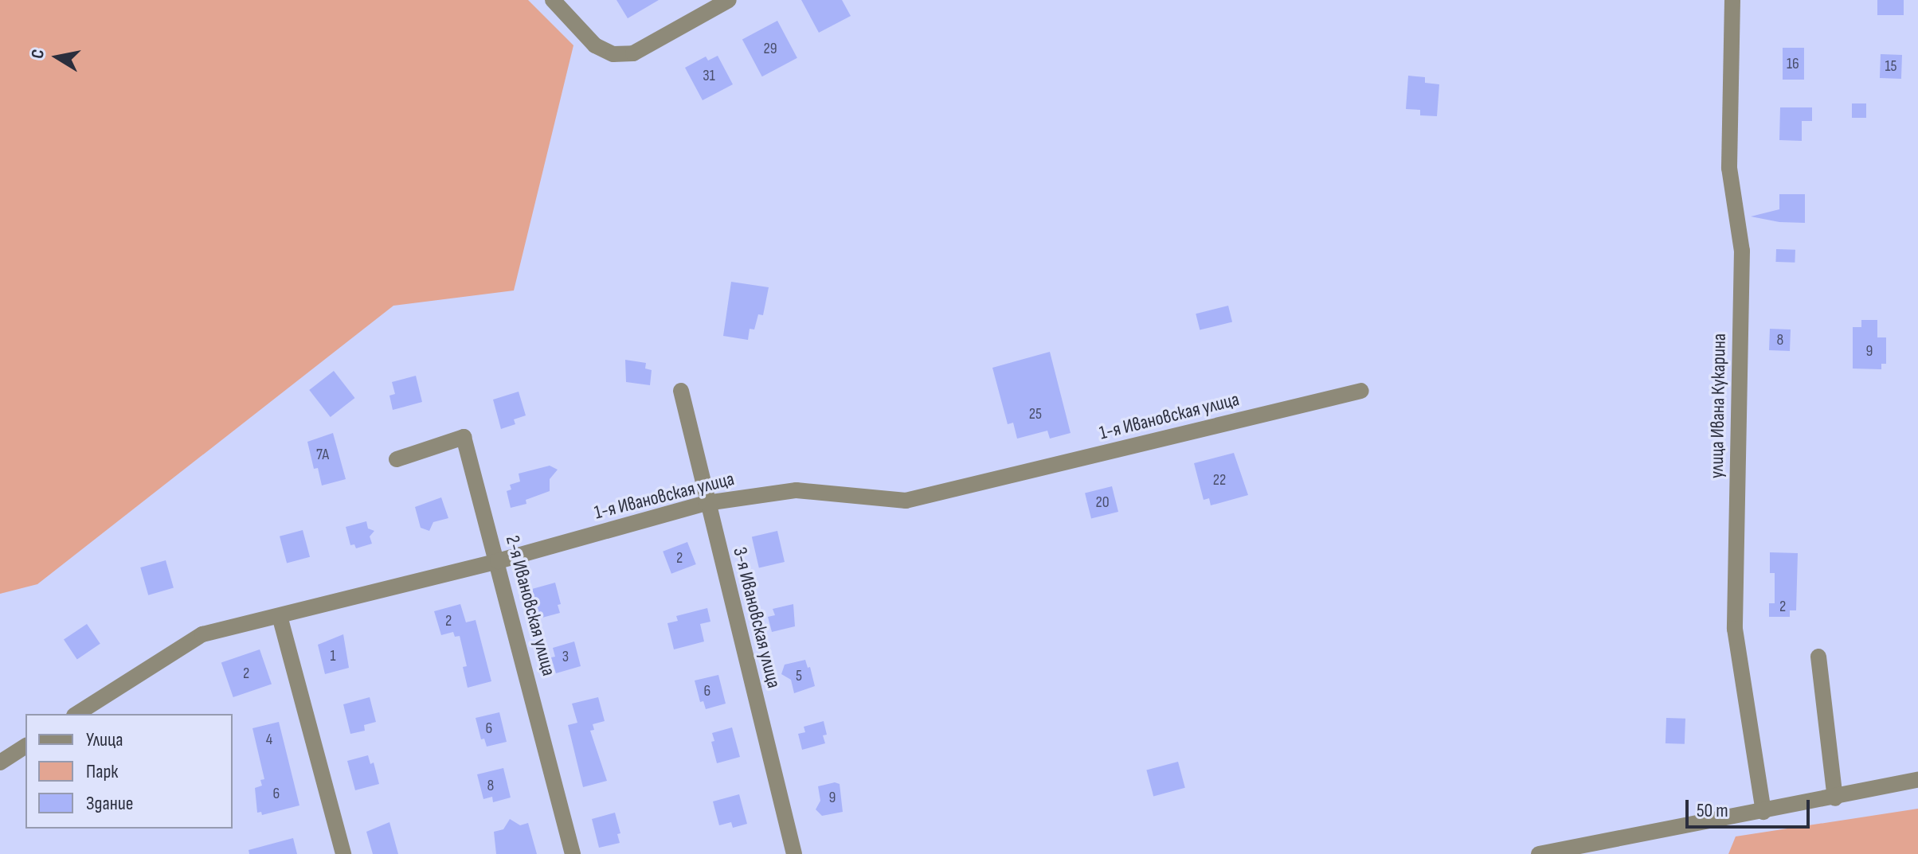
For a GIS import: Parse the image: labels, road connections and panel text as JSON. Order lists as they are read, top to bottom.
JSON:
{
  "streets": {
    "street": [
      "улица Ивана Кукарина",
      "1-я Ивановская улица",
      "2-я Ивановская улица",
      "3-я Ивановская улица"
    ]
  },
  "crossings": [
    ["1-я Ивановская улица", "2-я Ивановская улица"],
    ["1-я Ивановская улица", "3-я Ивановская улица"]
  ],
  "house_numbers": [
    "29",
    "16",
    "15",
    "31",
    "8",
    "9",
    "25",
    "7А",
    "22",
    "20",
    "2",
    "2",
    "2",
    "1",
    "3",
    "2",
    "5",
    "6",
    "6",
    "4",
    "8",
    "6",
    "9"
  ],
  "legend": ["Улица", "Парк", "Здание"],
  "scale_bar": "50 m",
  "north": "left"
}
